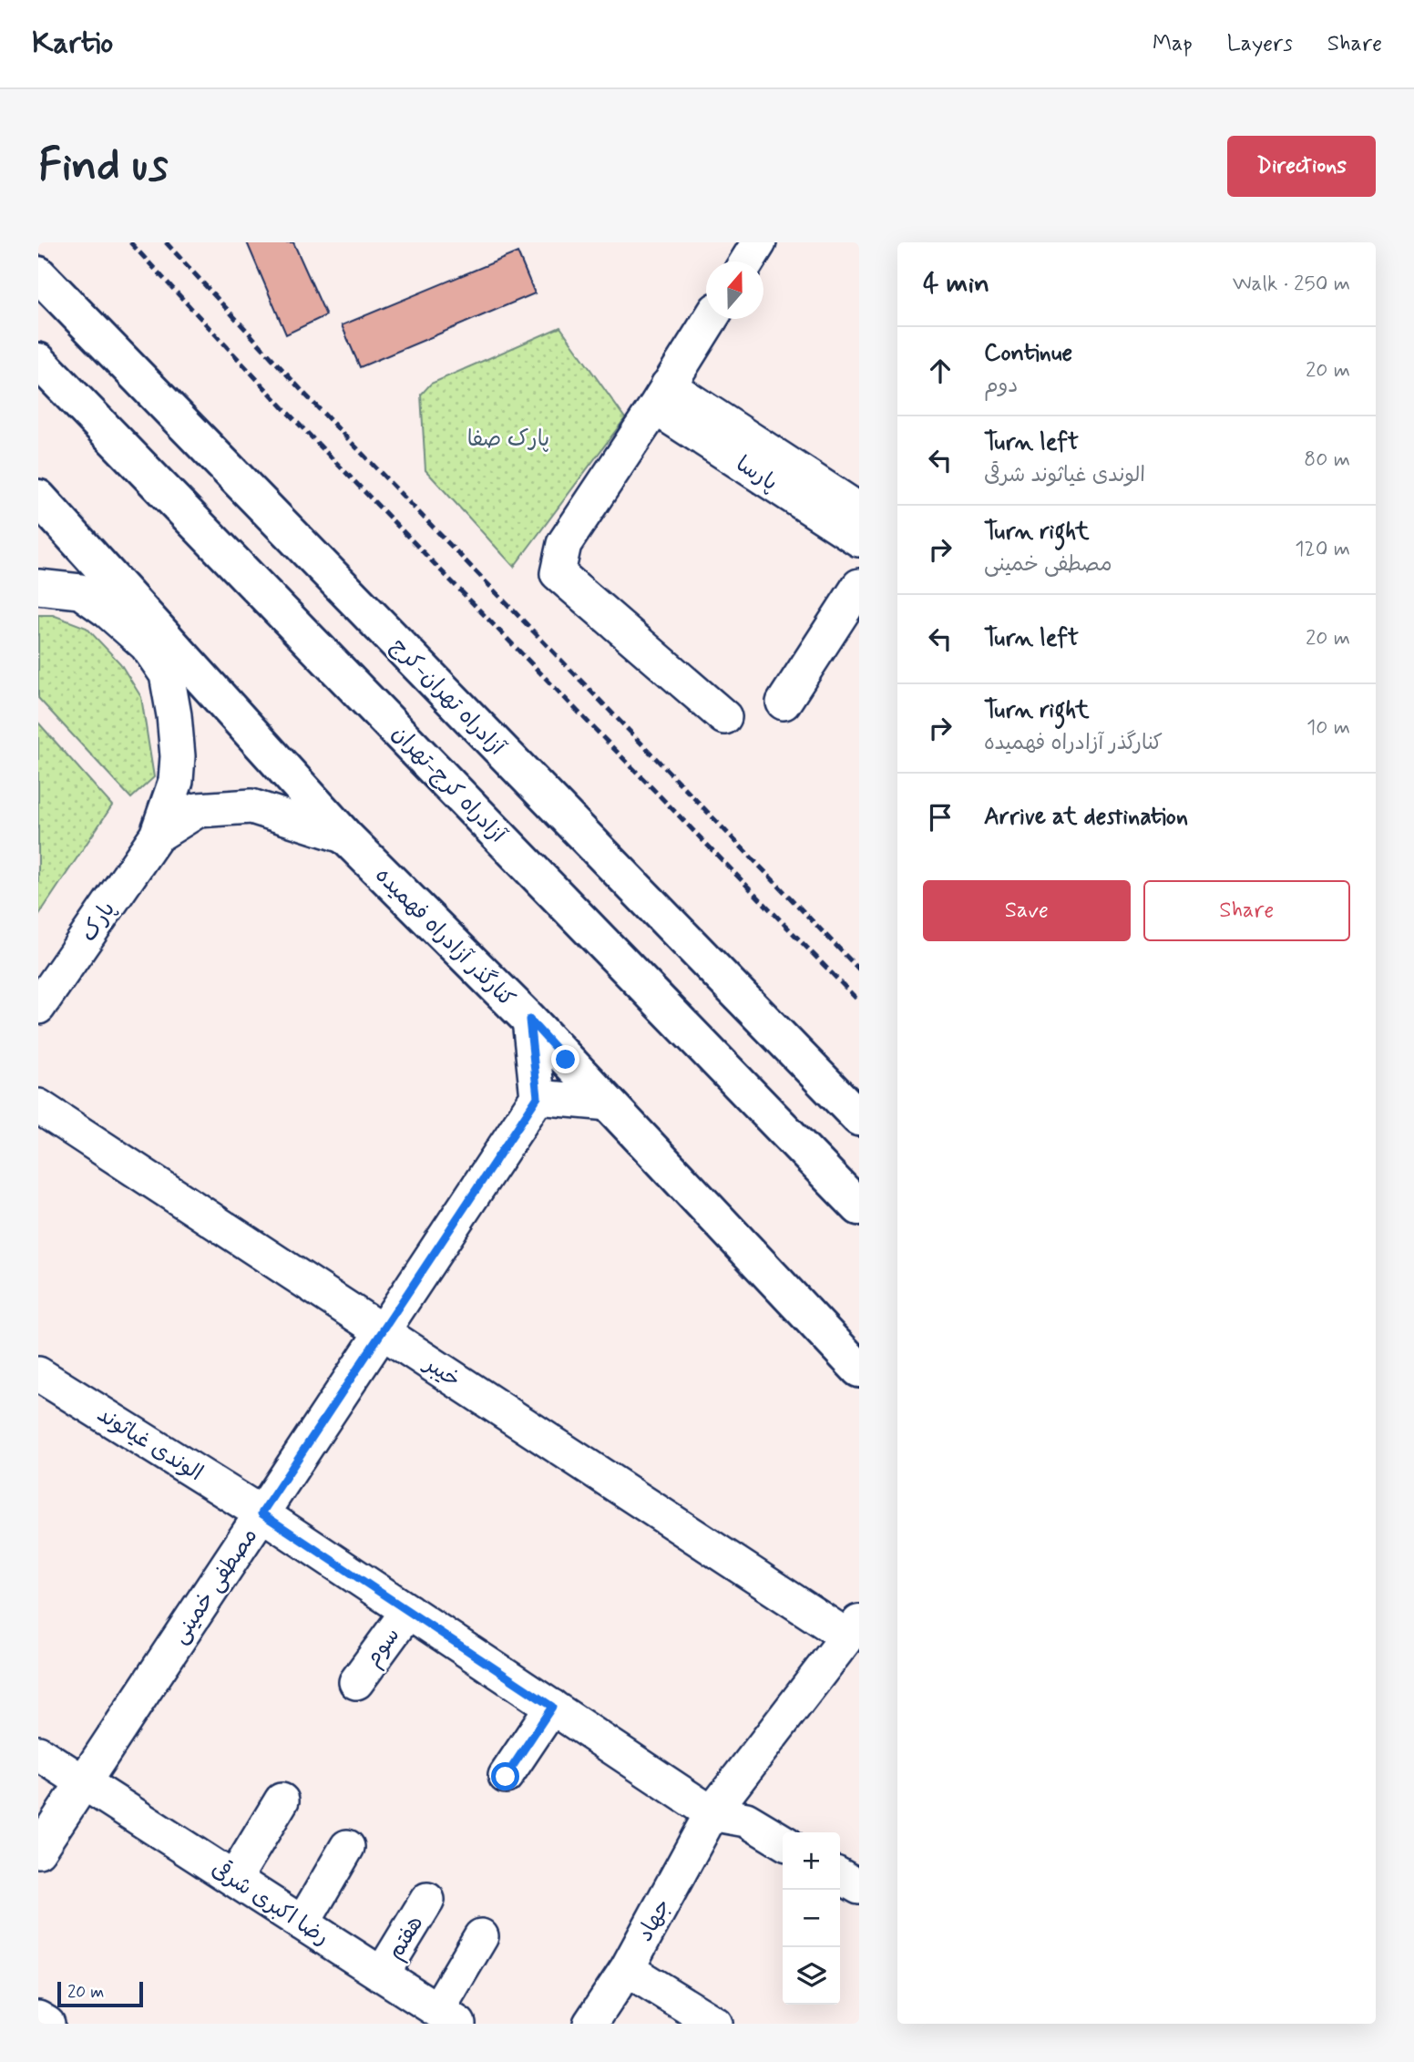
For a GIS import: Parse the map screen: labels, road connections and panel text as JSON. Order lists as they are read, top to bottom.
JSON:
{
  "streets": {
    "main road": ["آزادراه تهران-کرج", "آزادراه کرج-تهران", "کنارگذر آزادراه فهمیده"],
    "street": [
      "پارسا",
      "پارک",
      "خیبر",
      "الوندی غیاثوند",
      "مصطفی خمینی",
      "سوم",
      "رضا اکبری شرقی",
      "جهاد",
      "هفتم"
    ]
  },
  "crossings": [
    ["خیبر", "مصطفی خمینی"],
    ["خیبر", "جهاد"],
    ["الوندی غیاثوند", "مصطفی خمینی"],
    ["الوندی غیاثوند", "سوم"],
    ["الوندی غیاثوند", "جهاد"],
    ["مصطفی خمینی", "رضا اکبری شرقی"],
    ["رضا اکبری شرقی", "هفتم"]
  ],
  "parks": ["پارک صفا"],
  "scale_bar": "20 m",
  "north": "top",
  "page": {
    "header": "Kartio",
    "nav": ["Map", "Layers", "Share"],
    "buttons": [
      "Directions",
      ["Save", "Share"]
    ],
    "title": "Find us",
    "heading": ["4 min", "Walk · 250 m"],
    "list": [
      ["Continue", "دوم", "20 m"],
      ["Turn left", "الوندی غیاثوند شرقی", "80 m"],
      ["Turn right", "مصطفی خمینی", "120 m"],
      ["Turn left", "20 m"],
      ["Turn right", "کنارگذر آزادراه فهمیده", "10 m"],
      "Arrive at destination"
    ],
    "map_buttons": ["+", "−"],
    "scale": "20 m"
  }
}
